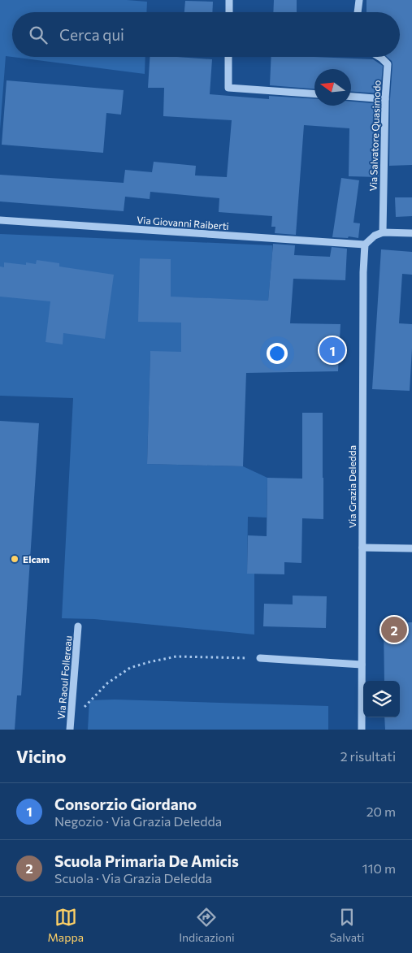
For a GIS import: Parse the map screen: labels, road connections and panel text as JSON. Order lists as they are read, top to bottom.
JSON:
{
  "streets": {
    "street": [
      "Via Salvatore Quasimodo",
      "Via Giovanni Raiberti",
      "Via Grazia Deledda",
      "Via Raoul Follereau"
    ]
  },
  "crossings": [
    ["Via Giovanni Raiberti", "Via Grazia Deledda"]
  ],
  "places": ["Elcam"],
  "north": "left",
  "page": {
    "search": "Cerca qui",
    "pins": ["1", "2"],
    "heading": ["Vicino", "2 risultati"],
    "list": [
      {
        "mark": "1",
        "name": "Consorzio Giordano",
        "note": "Negozio · Via Grazia Deledda",
        "value": "20 m"
      },
      {
        "mark": "2",
        "name": "Scuola Primaria De Amicis",
        "note": "Scuola · Via Grazia Deledda",
        "value": "110 m"
      }
    ],
    "nav": ["Mappa", "Indicazioni", "Salvati"]
  }
}
